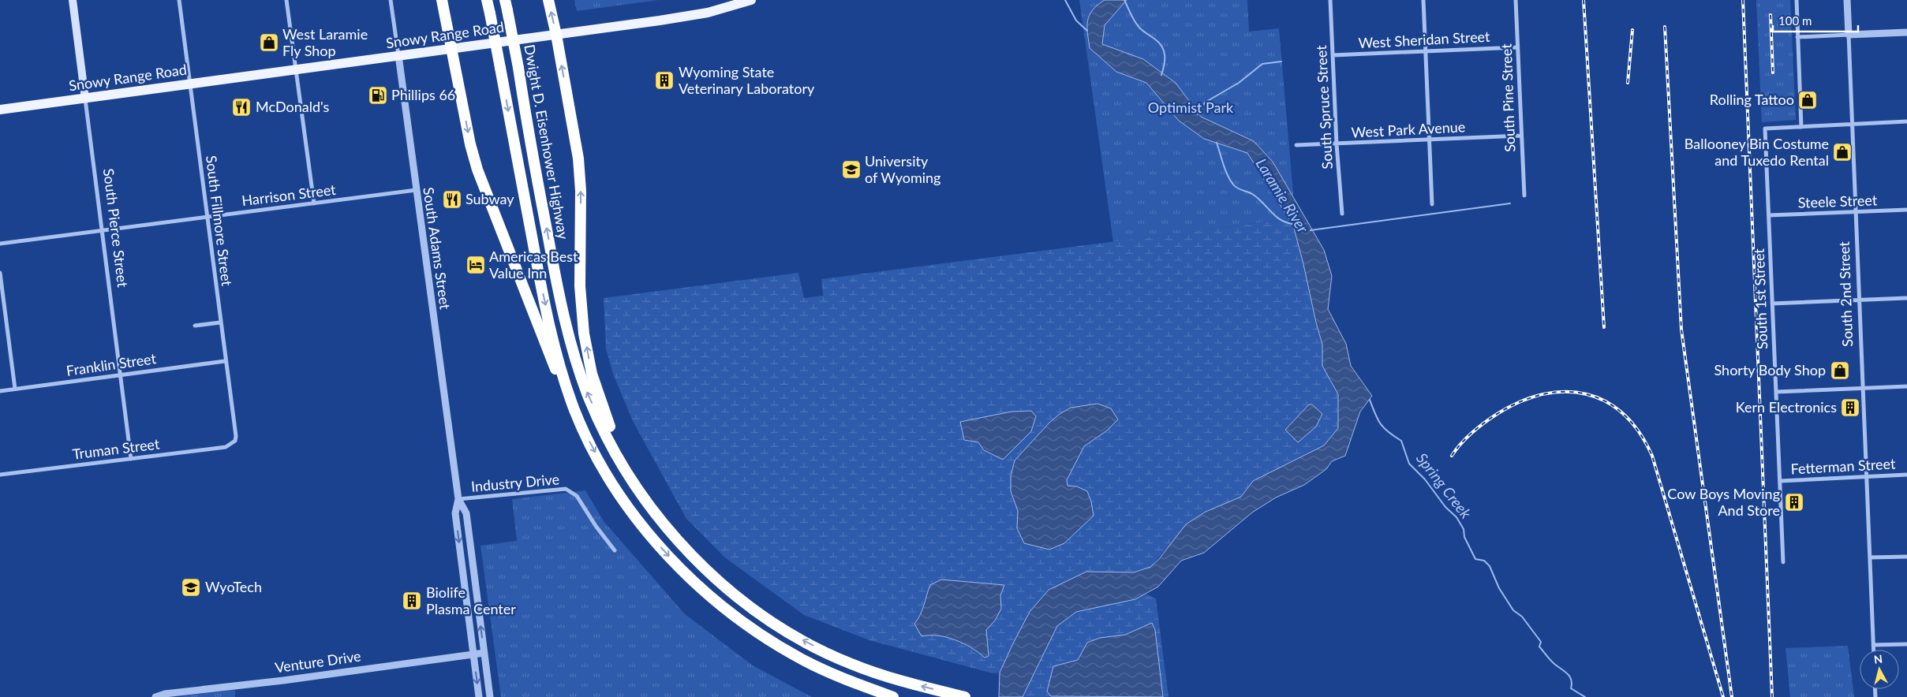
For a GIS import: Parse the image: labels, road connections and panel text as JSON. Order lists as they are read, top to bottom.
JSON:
{
  "streets": {
    "highway": ["Dwight D. Eisenhower Highway"],
    "main road": ["Snowy Range Road", "South Pierce Street"],
    "street": [
      "West Sheridan Street",
      "South Pine Street",
      "South Spruce Street",
      "West Park Avenue",
      "Harrison Street",
      "Steele Street",
      "South Fillmore Street",
      "South Adams Street",
      "South 2nd Street",
      "South 1st Street",
      "Franklin Street",
      "Truman Street",
      "Fetterman Street",
      "Industry Drive",
      "Venture Drive"
    ]
  },
  "crossings": [
    ["Snowy Range Road", "South Fillmore Street"],
    ["Snowy Range Road", "South Pierce Street"],
    ["Snowy Range Road", "South Adams Street"],
    ["West Sheridan Street", "South Pine Street"],
    ["West Sheridan Street", "South Spruce Street"],
    ["South Pine Street", "West Park Avenue"],
    ["South Spruce Street", "West Park Avenue"],
    ["Harrison Street", "South Fillmore Street"],
    ["Harrison Street", "South Pierce Street"],
    ["Harrison Street", "South Adams Street"],
    ["Steele Street", "South 2nd Street"],
    ["Steele Street", "South 1st Street"],
    ["South Fillmore Street", "Franklin Street"],
    ["South Fillmore Street", "Truman Street"],
    ["South Pierce Street", "Franklin Street"],
    ["South Pierce Street", "Truman Street"],
    ["South Adams Street", "Industry Drive"],
    ["South Adams Street", "Venture Drive"],
    ["South 2nd Street", "Fetterman Street"],
    ["South 1st Street", "Fetterman Street"]
  ],
  "water": ["Laramie River", "Spring Creek"],
  "parks": ["Optimist Park"],
  "places": {
    "shop": [
      "West Laramie Fly Shop",
      "Rolling Tattoo",
      "Ballooney Bin Costume and Tuxedo Rental",
      "Shorty Body Shop"
    ],
    "building": [
      "Wyoming State Veterinary Laboratory",
      "Kern Electronics",
      "Cow Boys Moving And Store",
      "Biolife Plasma Center"
    ],
    "fuel station": ["Phillips 66"],
    "restaurant": ["McDonald's", "Subway"],
    "school or university": ["University of Wyoming", "WyoTech"],
    "hotel": ["Americas Best Value Inn"]
  },
  "scale_bar": "100 m",
  "north": "top"
}
